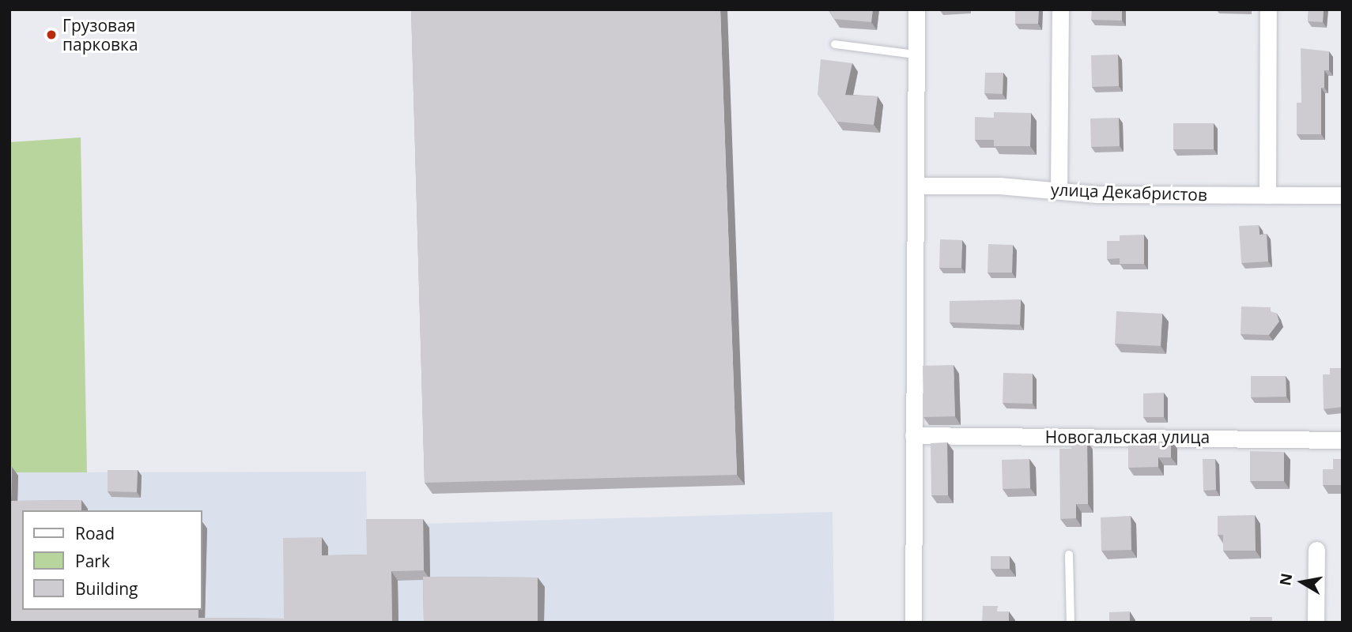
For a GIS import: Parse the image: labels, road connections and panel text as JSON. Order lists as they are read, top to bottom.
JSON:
{
  "streets": {
    "street": ["улица Декабристов", "Новогальская улица"]
  },
  "places": ["Грузовая парковка"],
  "legend": ["Road", "Park", "Building"],
  "north": "left"
}
